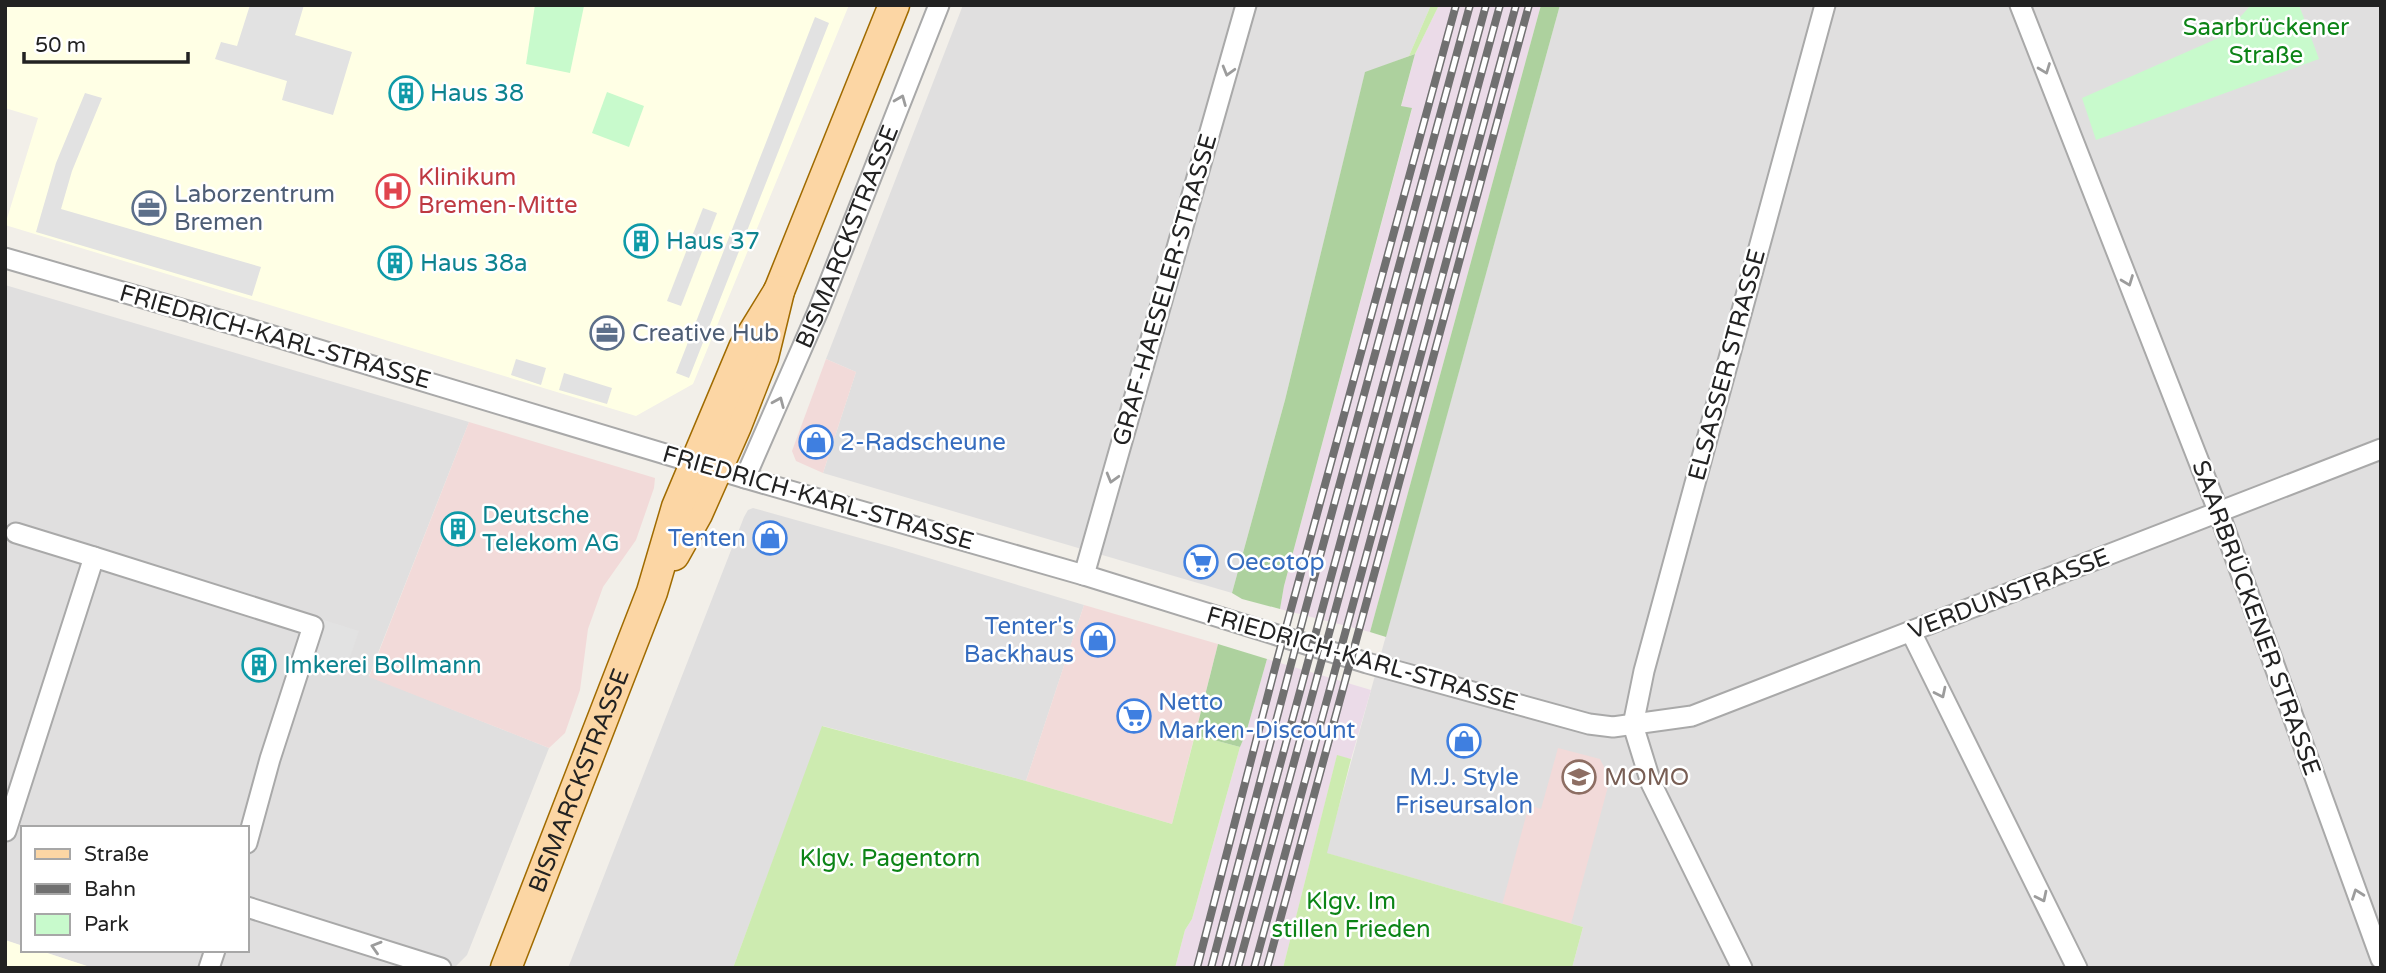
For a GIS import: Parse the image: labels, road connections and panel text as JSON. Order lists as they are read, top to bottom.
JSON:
{
  "streets": {
    "main road": ["BISMARCKSTRASSE"],
    "street": [
      "GRAF-HAESELER-STRASSE",
      "FRIEDRICH-KARL-STRASSE",
      "ELSASSER STRASSE",
      "VERDUNSTRASSE",
      "SAARBRÜCKENER STRASSE"
    ]
  },
  "crossings": [
    ["BISMARCKSTRASSE", "FRIEDRICH-KARL-STRASSE"],
    ["GRAF-HAESELER-STRASSE", "FRIEDRICH-KARL-STRASSE"],
    ["FRIEDRICH-KARL-STRASSE", "ELSASSER STRASSE"],
    ["FRIEDRICH-KARL-STRASSE", "VERDUNSTRASSE"],
    ["ELSASSER STRASSE", "VERDUNSTRASSE"],
    ["VERDUNSTRASSE", "SAARBRÜCKENER STRASSE"]
  ],
  "one_way": ["GRAF-HAESELER-STRASSE"],
  "parks": ["Saarbrückener Straße", "Klgv. Pagentorn", "Klgv. Im stillen Frieden"],
  "places": {
    "building": [
      "Haus 38",
      "Haus 37",
      "Haus 38a",
      "Deutsche Telekom AG",
      "Imkerei Bollmann"
    ],
    "hospital": ["Klinikum Bremen-Mitte"],
    "office": ["Laborzentrum Bremen", "Creative Hub"],
    "shop": [
      "2-Radscheune",
      "Tenten",
      "Tenter's Backhaus",
      "M.J. Style Friseursalon"
    ],
    "supermarket": ["Oecotop", "Netto Marken-Discount"],
    "school or university": ["MOMO"]
  },
  "legend": ["Straße", "Bahn", "Park"],
  "scale_bar": "50 m"
}
